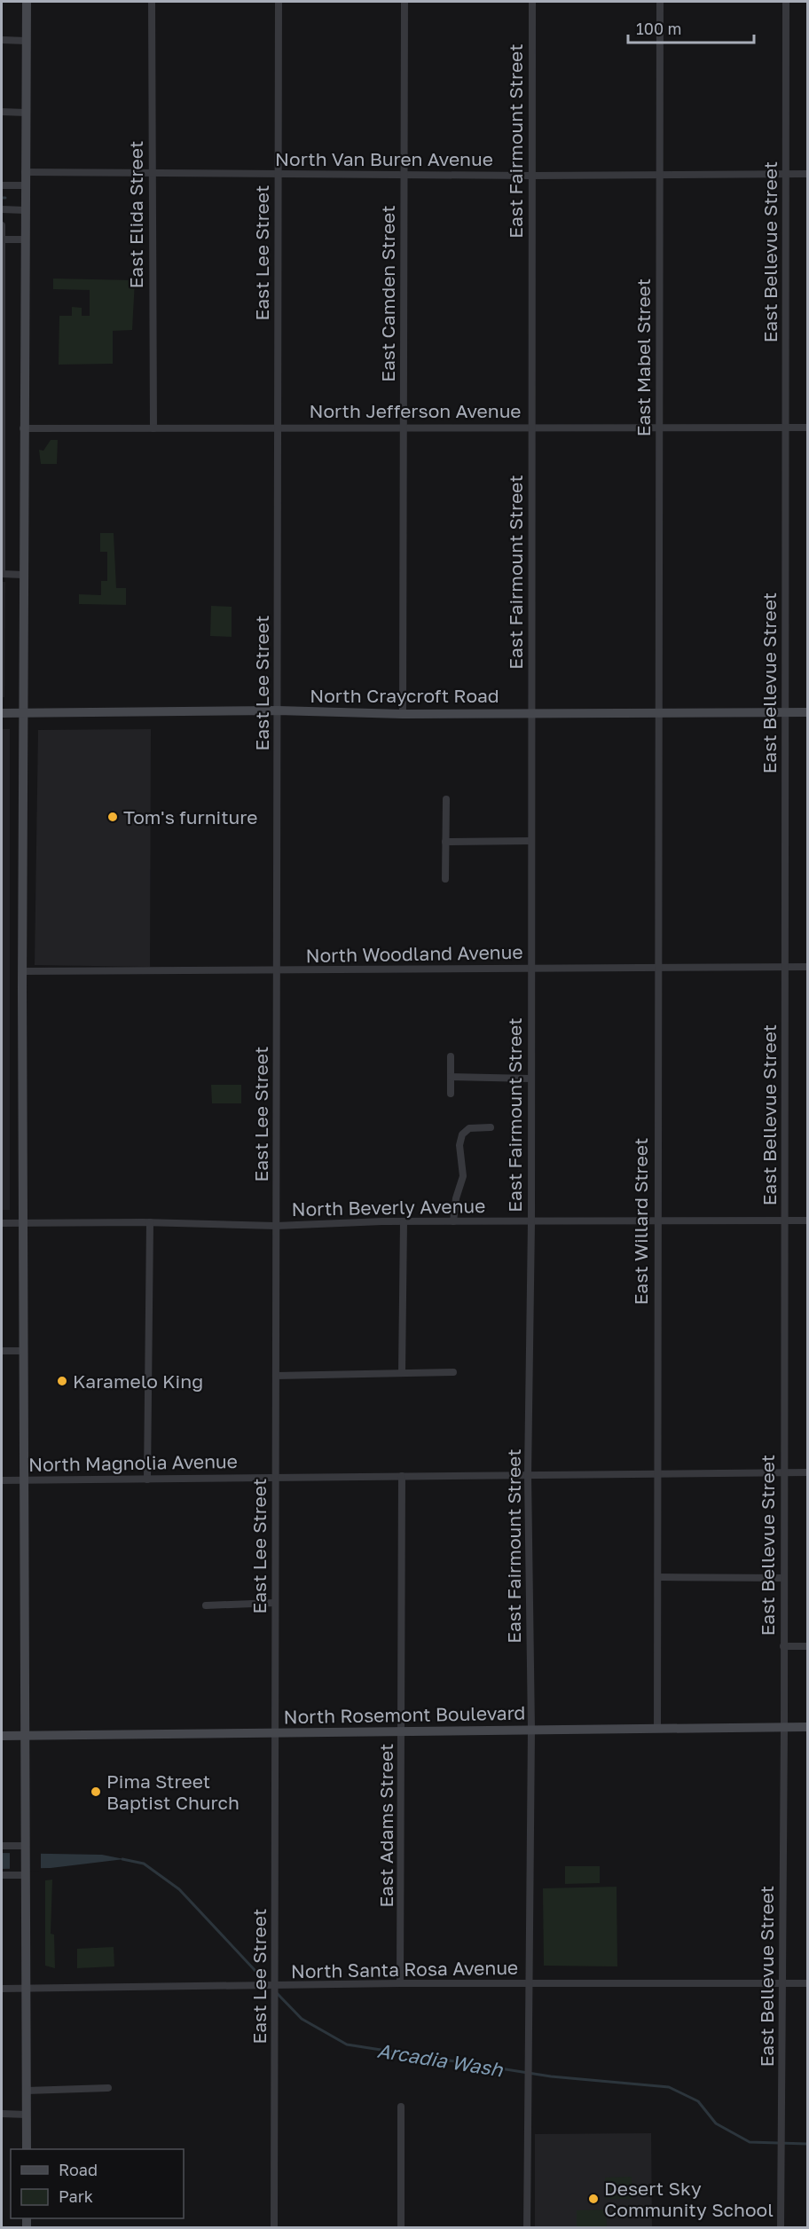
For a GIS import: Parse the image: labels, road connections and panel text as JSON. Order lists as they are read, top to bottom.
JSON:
{
  "streets": {
    "street": [
      "East Fairmount Street",
      "North Van Buren Avenue",
      "East Elida Street",
      "East Bellevue Street",
      "East Lee Street",
      "East Camden Street",
      "East Mabel Street",
      "North Jefferson Avenue",
      "North Craycroft Road",
      "North Woodland Avenue",
      "North Beverly Avenue",
      "East Willard Street",
      "North Magnolia Avenue",
      "North Rosemont Boulevard",
      "East Adams Street",
      "North Santa Rosa Avenue"
    ]
  },
  "crossings": [
    ["East Fairmount Street", "North Van Buren Avenue"],
    ["East Fairmount Street", "North Jefferson Avenue"],
    ["East Fairmount Street", "North Craycroft Road"],
    ["East Fairmount Street", "North Woodland Avenue"],
    ["East Fairmount Street", "North Beverly Avenue"],
    ["East Fairmount Street", "North Magnolia Avenue"],
    ["East Fairmount Street", "North Rosemont Boulevard"],
    ["East Fairmount Street", "North Santa Rosa Avenue"],
    ["North Van Buren Avenue", "East Elida Street"],
    ["North Van Buren Avenue", "East Bellevue Street"],
    ["North Van Buren Avenue", "East Lee Street"],
    ["North Van Buren Avenue", "East Camden Street"],
    ["North Van Buren Avenue", "East Mabel Street"],
    ["East Elida Street", "North Jefferson Avenue"],
    ["East Bellevue Street", "North Jefferson Avenue"],
    ["East Bellevue Street", "North Craycroft Road"],
    ["East Bellevue Street", "North Woodland Avenue"],
    ["East Bellevue Street", "North Beverly Avenue"],
    ["East Bellevue Street", "North Magnolia Avenue"],
    ["East Bellevue Street", "North Rosemont Boulevard"],
    ["East Bellevue Street", "North Santa Rosa Avenue"],
    ["East Lee Street", "North Jefferson Avenue"],
    ["East Lee Street", "North Craycroft Road"],
    ["East Lee Street", "North Woodland Avenue"],
    ["East Lee Street", "North Beverly Avenue"],
    ["East Lee Street", "North Magnolia Avenue"],
    ["East Lee Street", "North Rosemont Boulevard"],
    ["East Lee Street", "North Santa Rosa Avenue"],
    ["East Camden Street", "North Jefferson Avenue"],
    ["East Camden Street", "North Craycroft Road"],
    ["East Mabel Street", "North Jefferson Avenue"],
    ["East Mabel Street", "North Craycroft Road"],
    ["East Mabel Street", "East Willard Street"],
    ["North Craycroft Road", "East Willard Street"],
    ["North Woodland Avenue", "East Willard Street"],
    ["North Beverly Avenue", "East Willard Street"],
    ["East Willard Street", "North Magnolia Avenue"],
    ["East Willard Street", "North Rosemont Boulevard"],
    ["North Magnolia Avenue", "East Adams Street"],
    ["North Rosemont Boulevard", "East Adams Street"],
    ["East Adams Street", "North Santa Rosa Avenue"]
  ],
  "water": ["Arcadia Wash"],
  "places": [
    "Tom's furniture",
    "Karamelo King",
    "Pima Street Baptist Church",
    "Desert Sky Community School"
  ],
  "legend": ["Road", "Park"],
  "scale_bar": "100 m"
}
